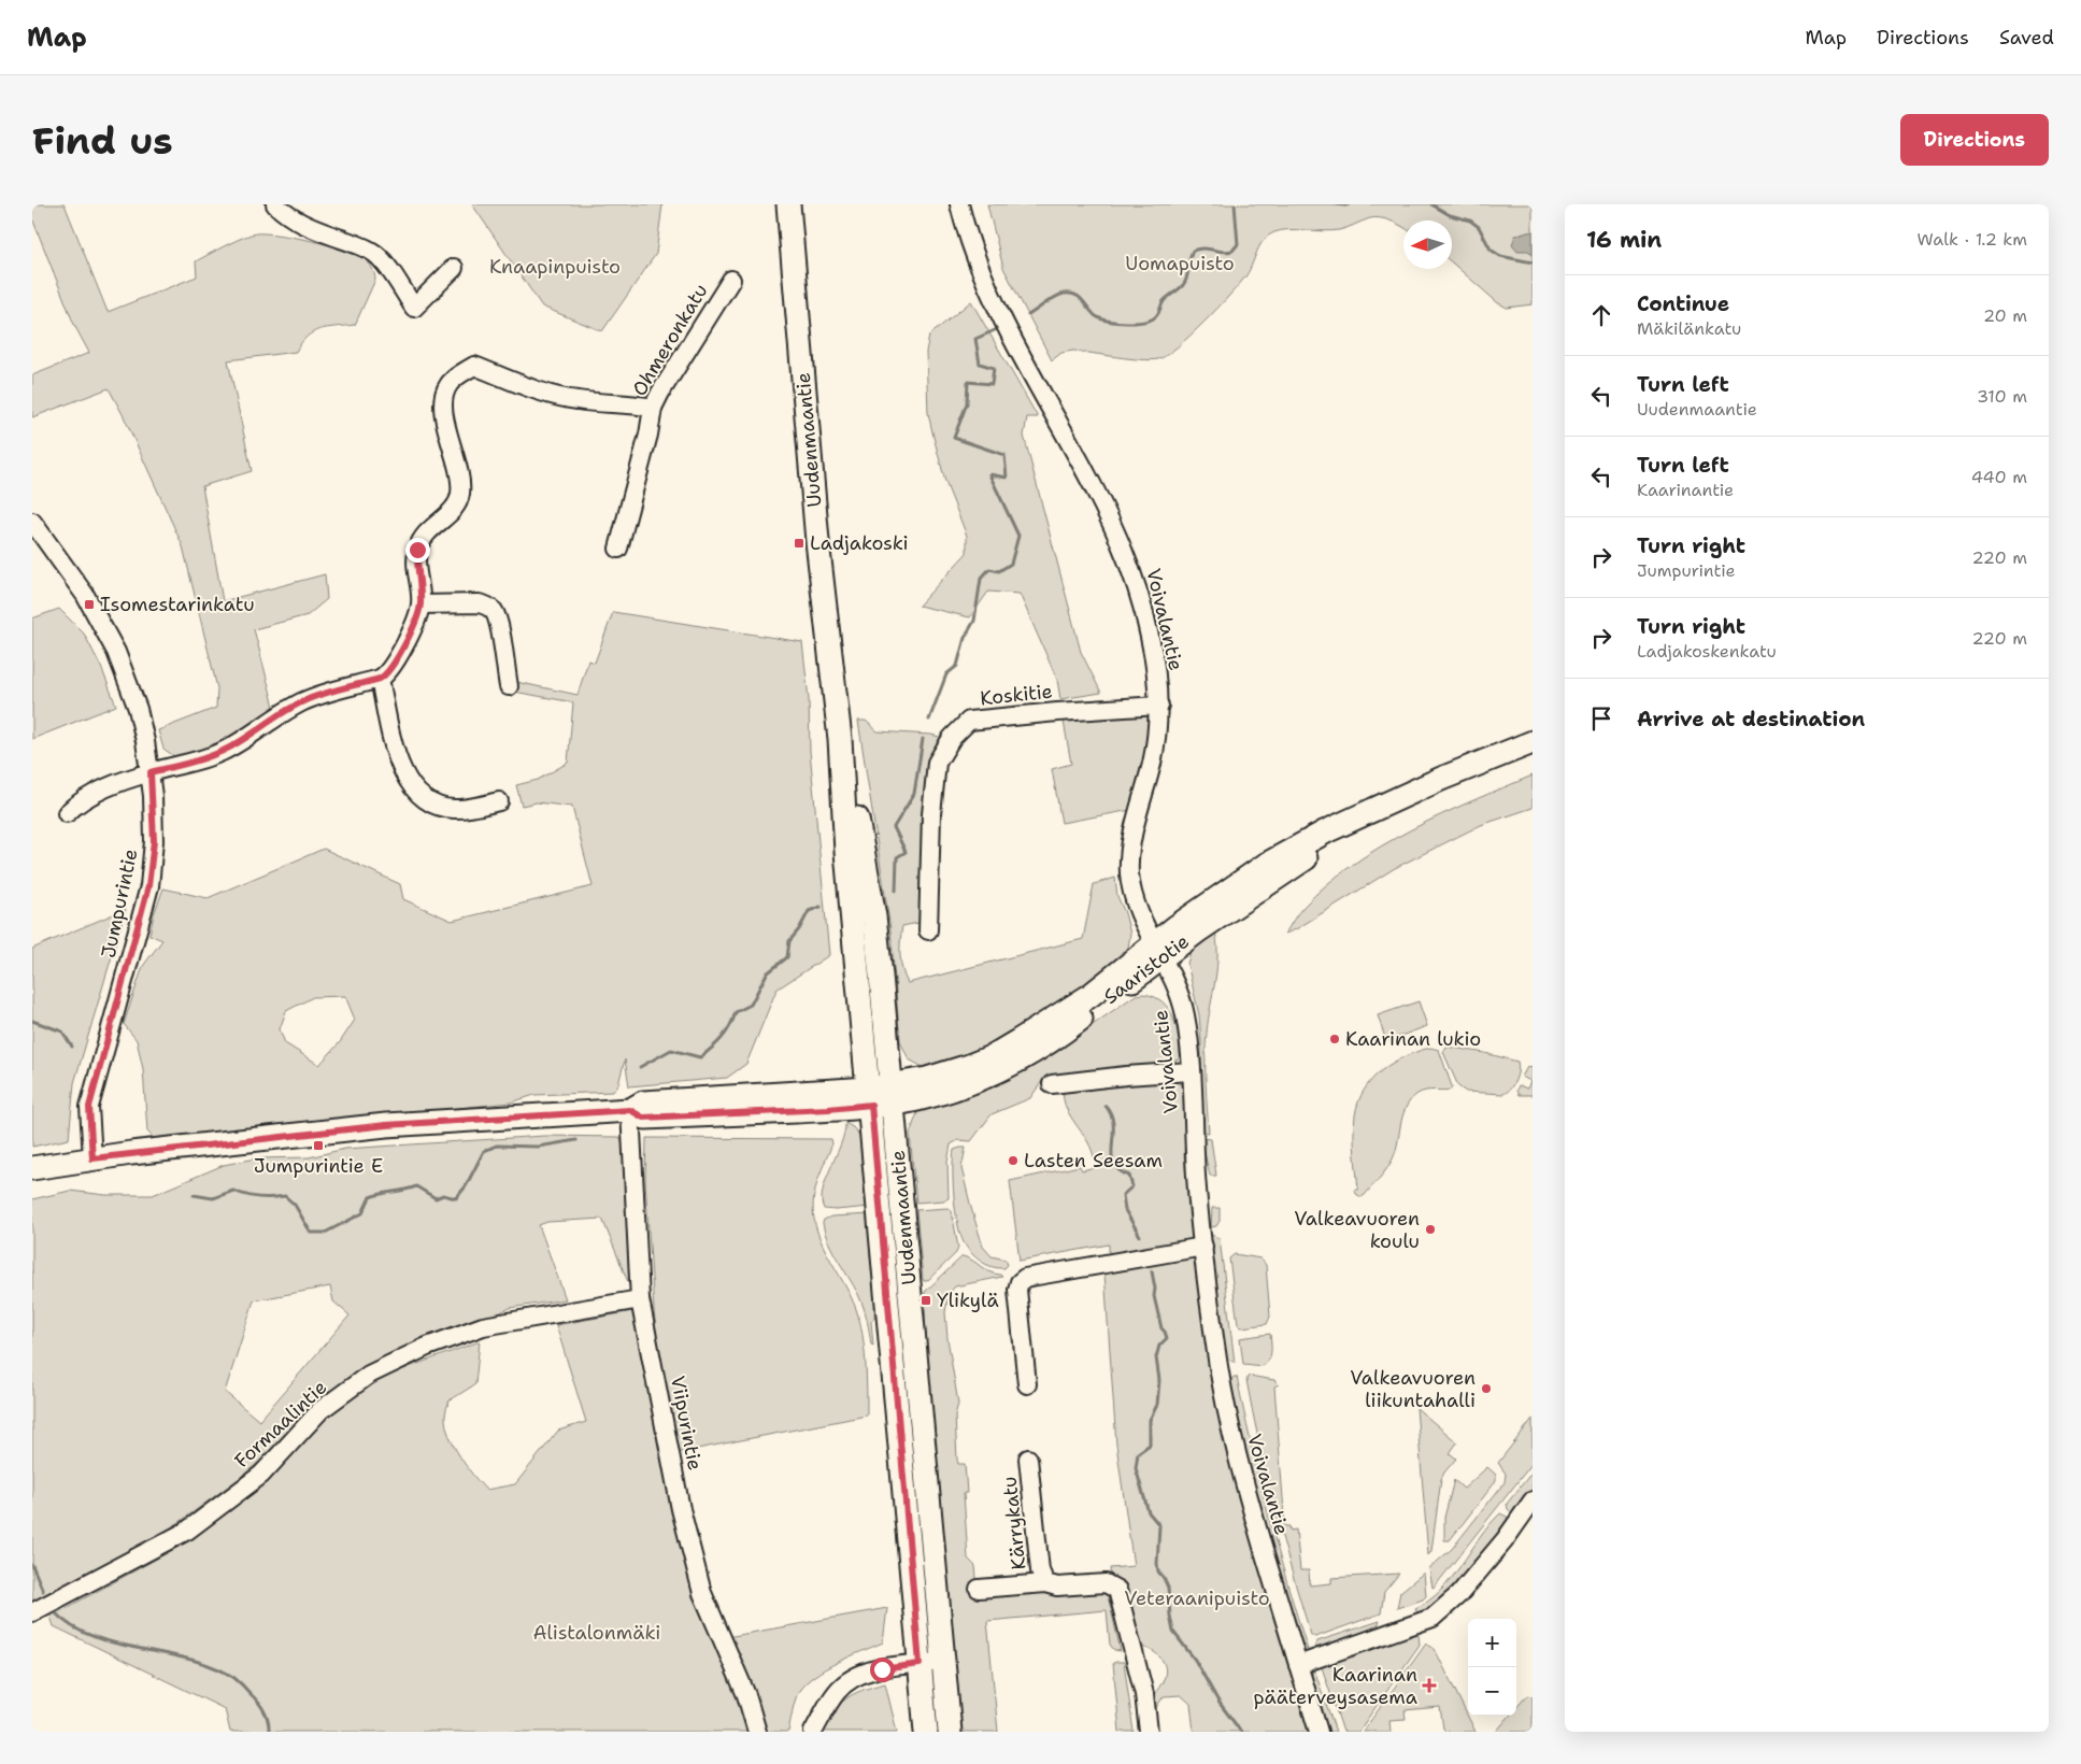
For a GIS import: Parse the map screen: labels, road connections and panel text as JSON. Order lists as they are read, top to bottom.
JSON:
{
  "streets": {
    "main road": ["Uudenmaantie", "Saaristotie"],
    "street": [
      "Ohmeronkatu",
      "Voivalantie",
      "Koskitie",
      "Jumpurintie",
      "Viipurintie",
      "Formaalintie",
      "Kärrykatu"
    ]
  },
  "crossings": [
    ["Uudenmaantie", "Saaristotie"],
    ["Voivalantie", "Koskitie"],
    ["Voivalantie", "Saaristotie"],
    ["Jumpurintie", "Saaristotie"],
    ["Saaristotie", "Viipurintie"],
    ["Viipurintie", "Formaalintie"]
  ],
  "parks": [
    "Uomapuisto",
    "Knaapinpuisto",
    "Veteraanipuisto",
    "Alistalonmäki"
  ],
  "places": {
    "transit": [
      "Ladjakoski",
      "Isomestarinkatu",
      "Jumpurintie E",
      "Ylikylä"
    ],
    "other": [
      "Kaarinan lukio",
      "Lasten Seesam",
      "Valkeavuoren koulu",
      "Valkeavuoren liikuntahalli"
    ],
    "health": ["Kaarinan pääterveysasema"]
  },
  "north": "left",
  "page": {
    "header": "Map",
    "nav": ["Map", "Directions", "Saved"],
    "buttons": "Directions",
    "title": "Find us",
    "heading": ["16 min", "Walk · 1.2 km"],
    "list": [
      ["Continue", "Mäkilänkatu", "20 m"],
      ["Turn left", "Uudenmaantie", "310 m"],
      ["Turn left", "Kaarinantie", "440 m"],
      ["Turn right", "Jumpurintie", "220 m"],
      ["Turn right", "Ladjakoskenkatu", "220 m"],
      "Arrive at destination"
    ],
    "map_buttons": ["+", "−"]
  }
}
